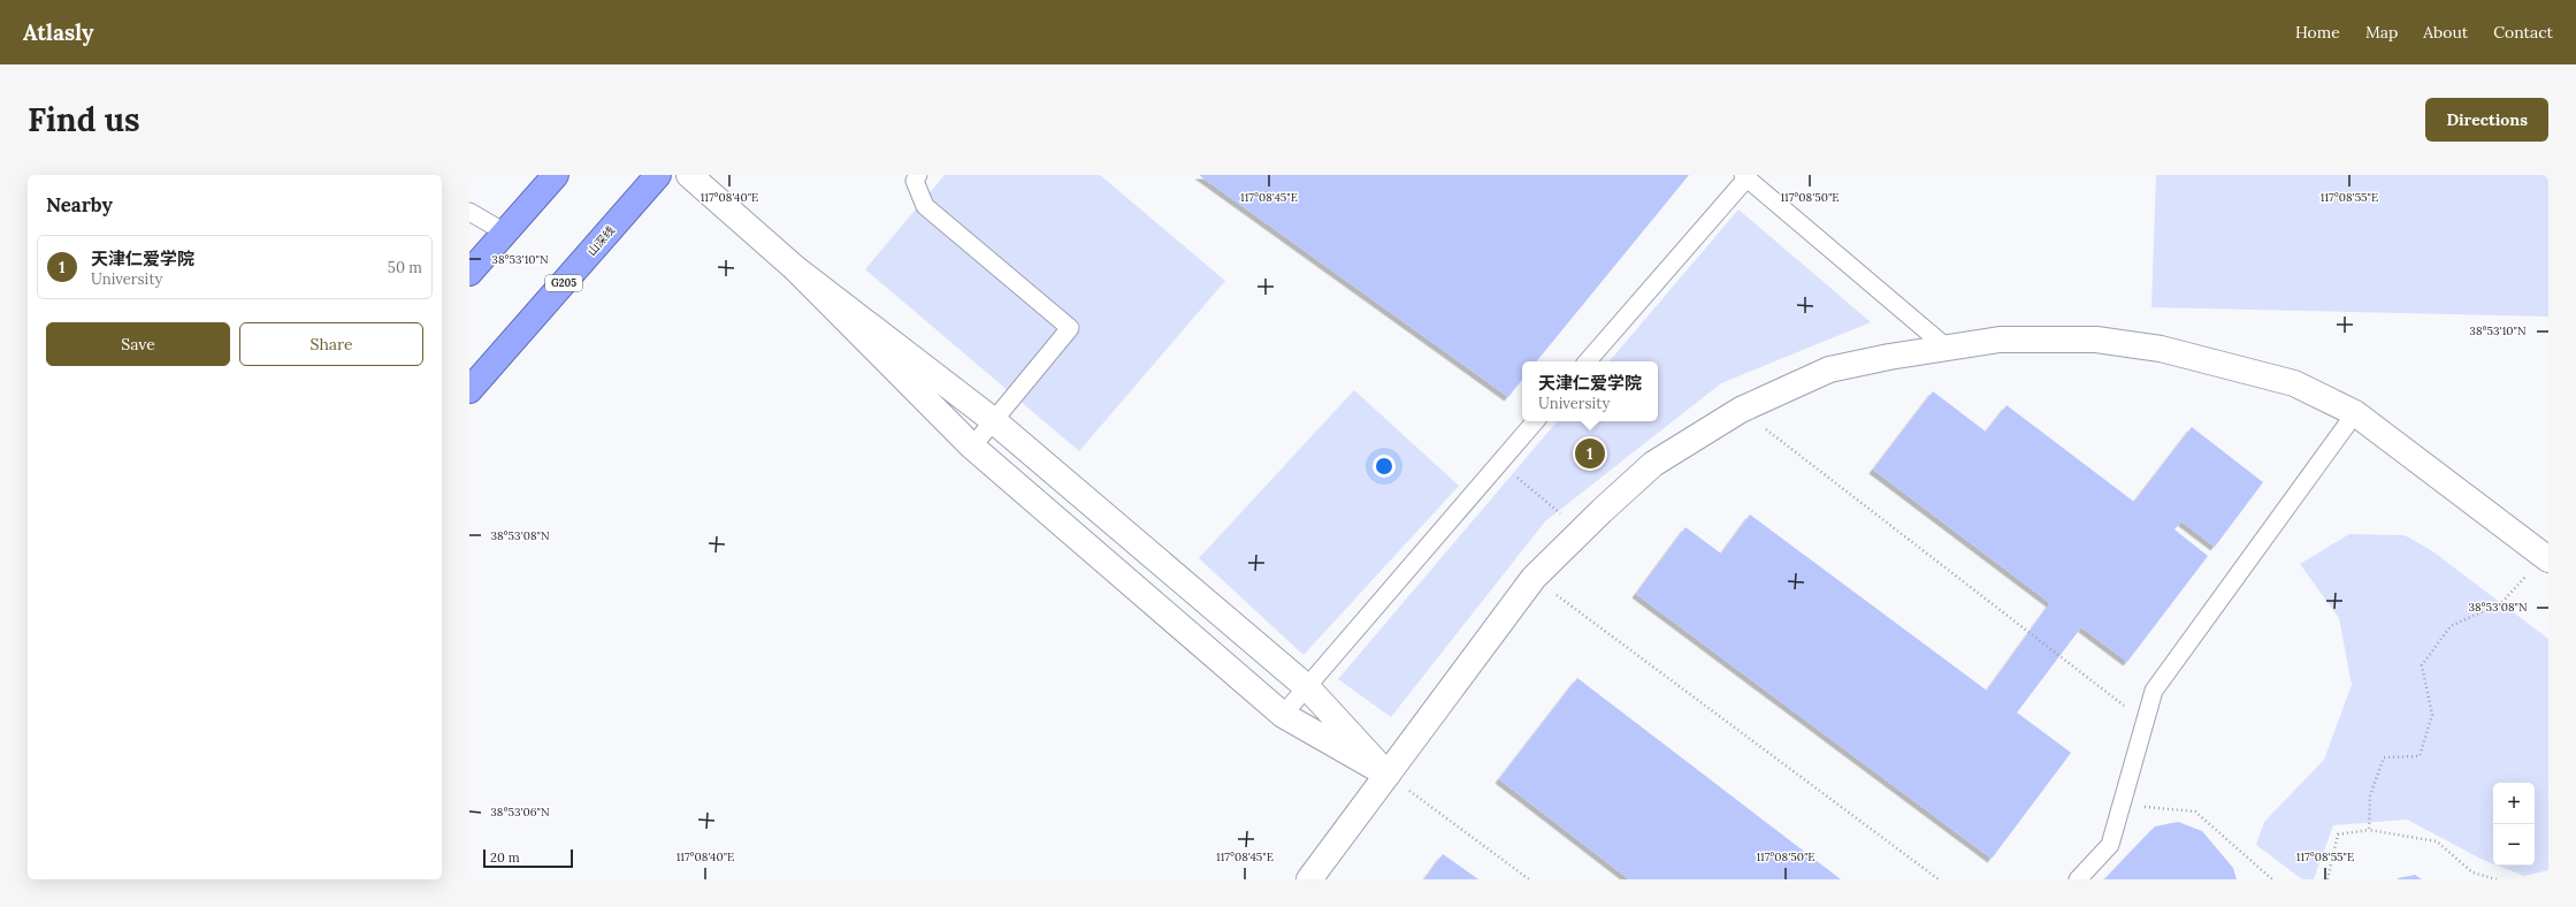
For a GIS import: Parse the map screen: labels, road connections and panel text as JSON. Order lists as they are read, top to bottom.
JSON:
{
  "streets": {
    "highway": ["山深线", "G205"]
  },
  "scale_bar": "20 m",
  "page": {
    "header": "Atlasly",
    "nav": [
      "Home",
      "Map",
      "About",
      "Contact"
    ],
    "buttons": [
      "Directions",
      ["Save", "Share"]
    ],
    "title": "Find us",
    "heading": "Nearby",
    "list": [
      {
        "mark": "1",
        "name": "天津仁爱学院",
        "note": "University",
        "value": "50 m"
      }
    ],
    "popup": ["天津仁爱学院", "University"],
    "pins": "1",
    "map_buttons": ["+", "−"],
    "scale": "20 m"
  },
  "coordinates": [
    "117°08'40\"E",
    "117°08'45\"E",
    "117°08'50\"E",
    "117°08'55\"E",
    "38°53'10\"N",
    "38°53'08\"N",
    "38°53'06\"N"
  ]
}
